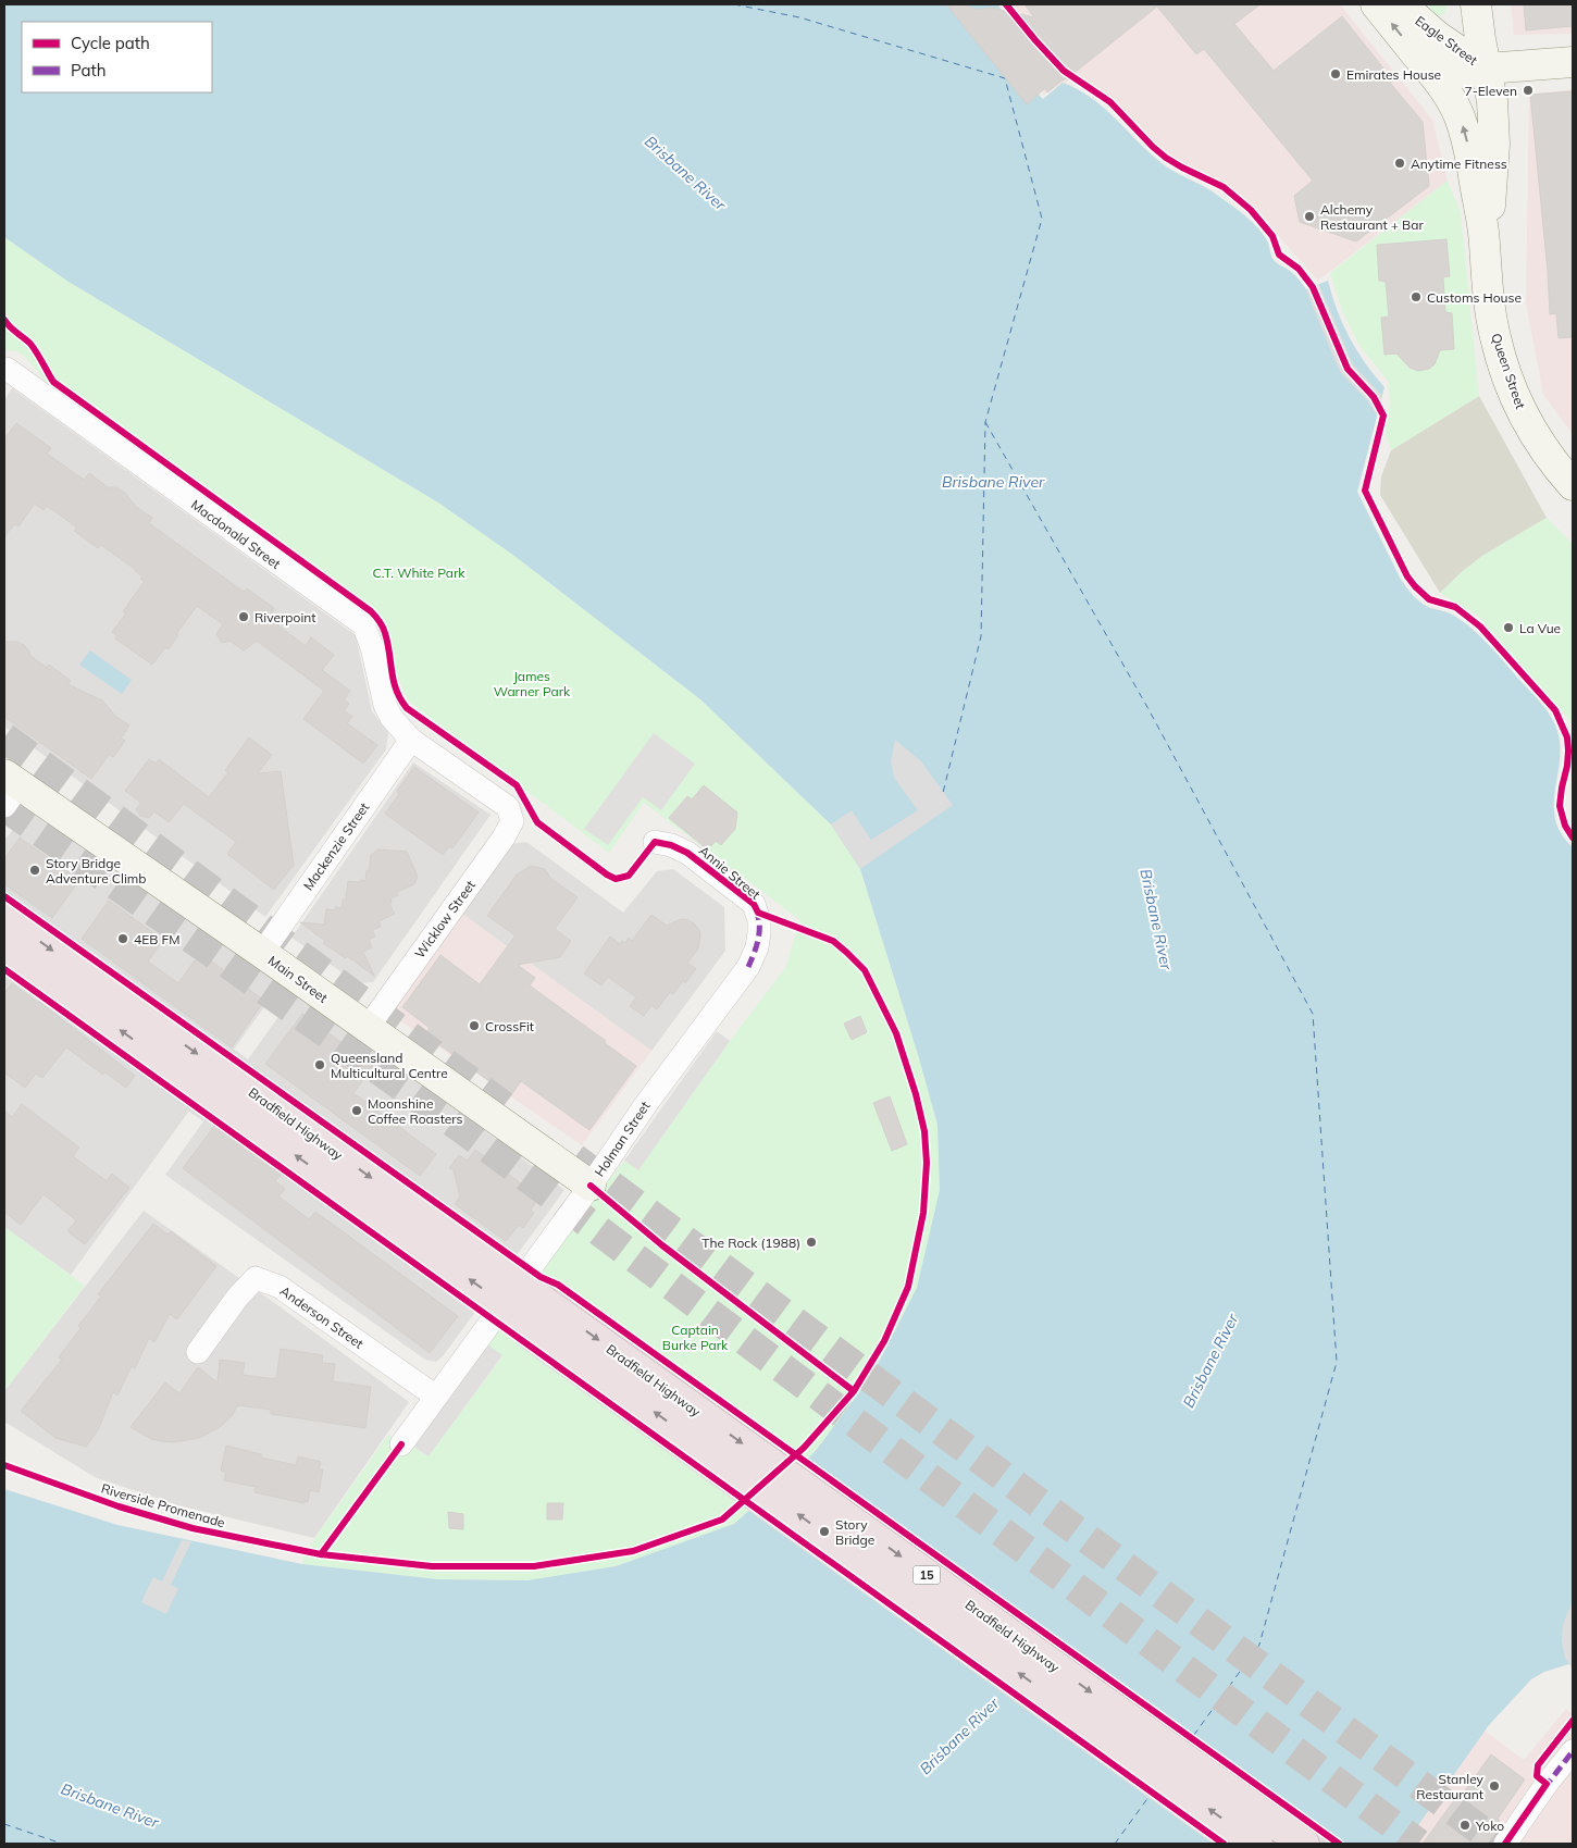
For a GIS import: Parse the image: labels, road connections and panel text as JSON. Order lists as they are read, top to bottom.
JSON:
{
  "streets": {
    "highway": ["Bradfield Highway", "15"],
    "main road": ["Eagle Street", "Queen Street", "Main Street"],
    "street": [
      "Macdonald Street",
      "Mackenzie Street",
      "Annie Street",
      "Wicklow Street",
      "Holman Street",
      "Anderson Street"
    ],
    "cycle path": ["Riverside Promenade"]
  },
  "crossings": [
    ["Eagle Street", "Queen Street"],
    ["Macdonald Street", "Mackenzie Street"],
    ["Macdonald Street", "Wicklow Street"],
    ["Mackenzie Street", "Wicklow Street"],
    ["Mackenzie Street", "Main Street"],
    ["Annie Street", "Holman Street"],
    ["Wicklow Street", "Main Street"],
    ["Main Street", "Holman Street"],
    ["Holman Street", "Anderson Street"]
  ],
  "water": ["Brisbane River"],
  "parks": ["C.T. White Park", "James Warner Park", "Captain Burke Park"],
  "places": [
    "Emirates House",
    "7-Eleven",
    "Anytime Fitness",
    "Alchemy Restaurant + Bar",
    "Customs House",
    "Riverpoint",
    "La Vue",
    "Story Bridge Adventure Climb",
    "4EB FM",
    "CrossFit",
    "Queensland Multicultural Centre",
    "Moonshine Coffee Roasters",
    "The Rock (1988)",
    "Story Bridge",
    "Stanley Restaurant",
    "Yoko"
  ],
  "legend": ["Cycle path", "Path"]
}
